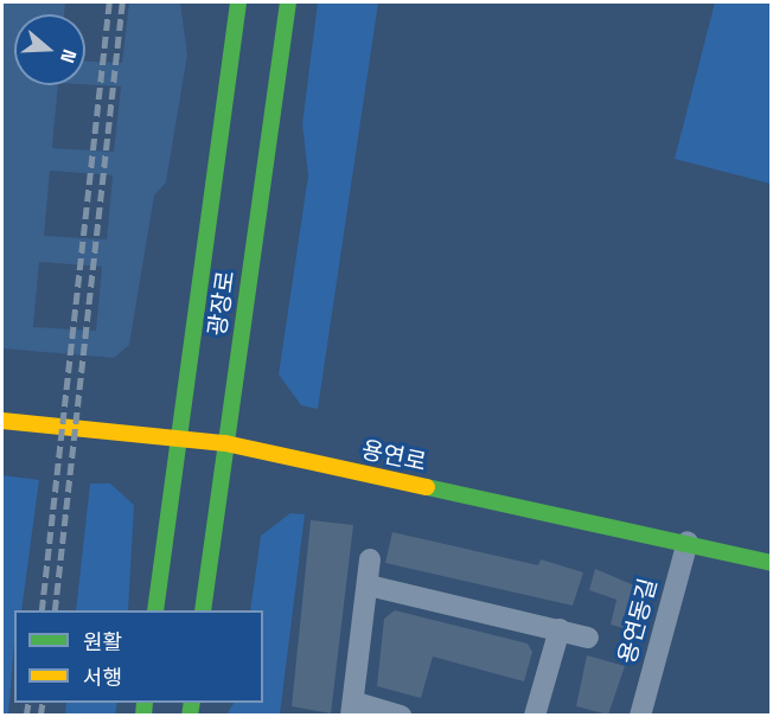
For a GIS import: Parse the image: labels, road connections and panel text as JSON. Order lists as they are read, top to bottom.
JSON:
{
  "streets": {
    "main road": ["광장로", "용연로"],
    "street": ["용연동길"]
  },
  "crossings": [
    ["광장로", "용연로"],
    ["용연로", "용연동길"]
  ],
  "legend": ["원활", "서행"],
  "north": "right"
}
